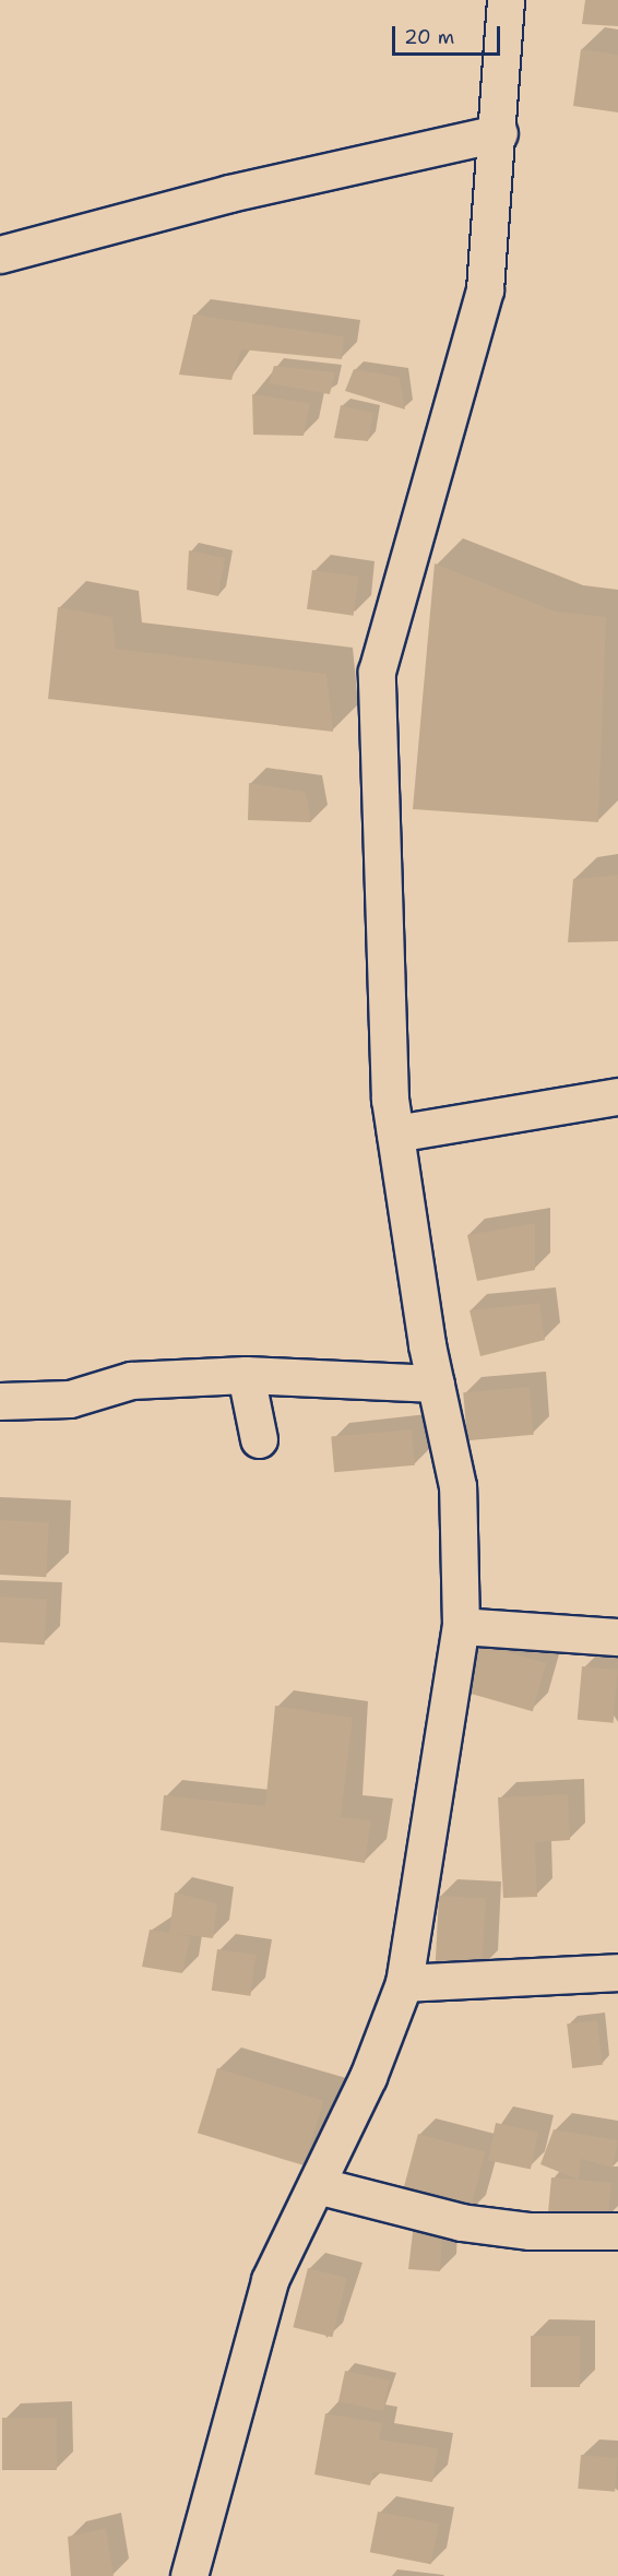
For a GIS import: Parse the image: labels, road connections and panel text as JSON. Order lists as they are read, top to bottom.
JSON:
{
  "scale_bar": "20 m"
}
